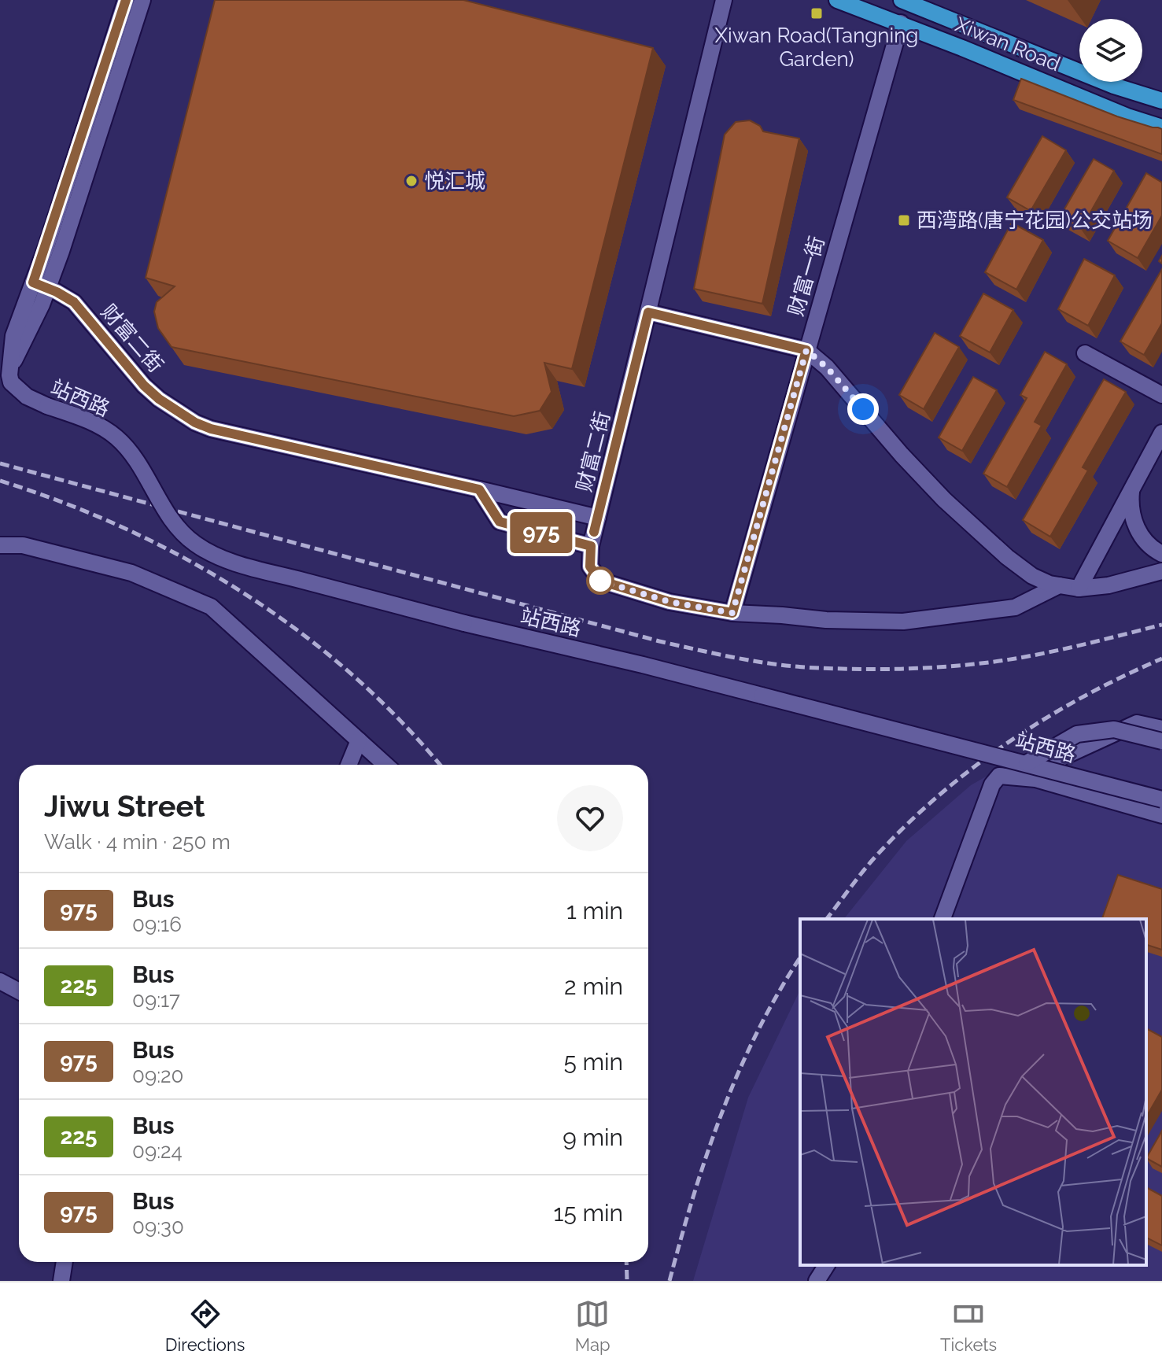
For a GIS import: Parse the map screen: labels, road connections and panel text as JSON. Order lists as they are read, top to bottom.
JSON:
{
  "streets": {
    "main road": ["Xiwan Road"],
    "street": ["财富一街", "财富二街", "站西路"]
  },
  "crossings": [
    ["Xiwan Road", "财富一街"],
    ["财富二街", "站西路"]
  ],
  "places": {
    "transit": ["Xiwan Road(Tangning Garden)", "西湾路(唐宁花园)公交站场"],
    "other": ["悦汇城"]
  },
  "lines": ["bus line 975"],
  "page": {
    "on_map": "975",
    "heading": ["Jiwu Street", "Walk · 4 min · 250 m"],
    "list": [
      {
        "mark": "975",
        "name": "Bus",
        "note": "09:16",
        "value": "1 min"
      },
      {
        "mark": "225",
        "name": "Bus",
        "note": "09:17",
        "value": "2 min"
      },
      {
        "mark": "975",
        "name": "Bus",
        "note": "09:20",
        "value": "5 min"
      },
      {
        "mark": "225",
        "name": "Bus",
        "note": "09:24",
        "value": "9 min"
      },
      {
        "mark": "975",
        "name": "Bus",
        "note": "09:30",
        "value": "15 min"
      }
    ],
    "tabs": ["Directions", "Map", "Tickets"]
  }
}
